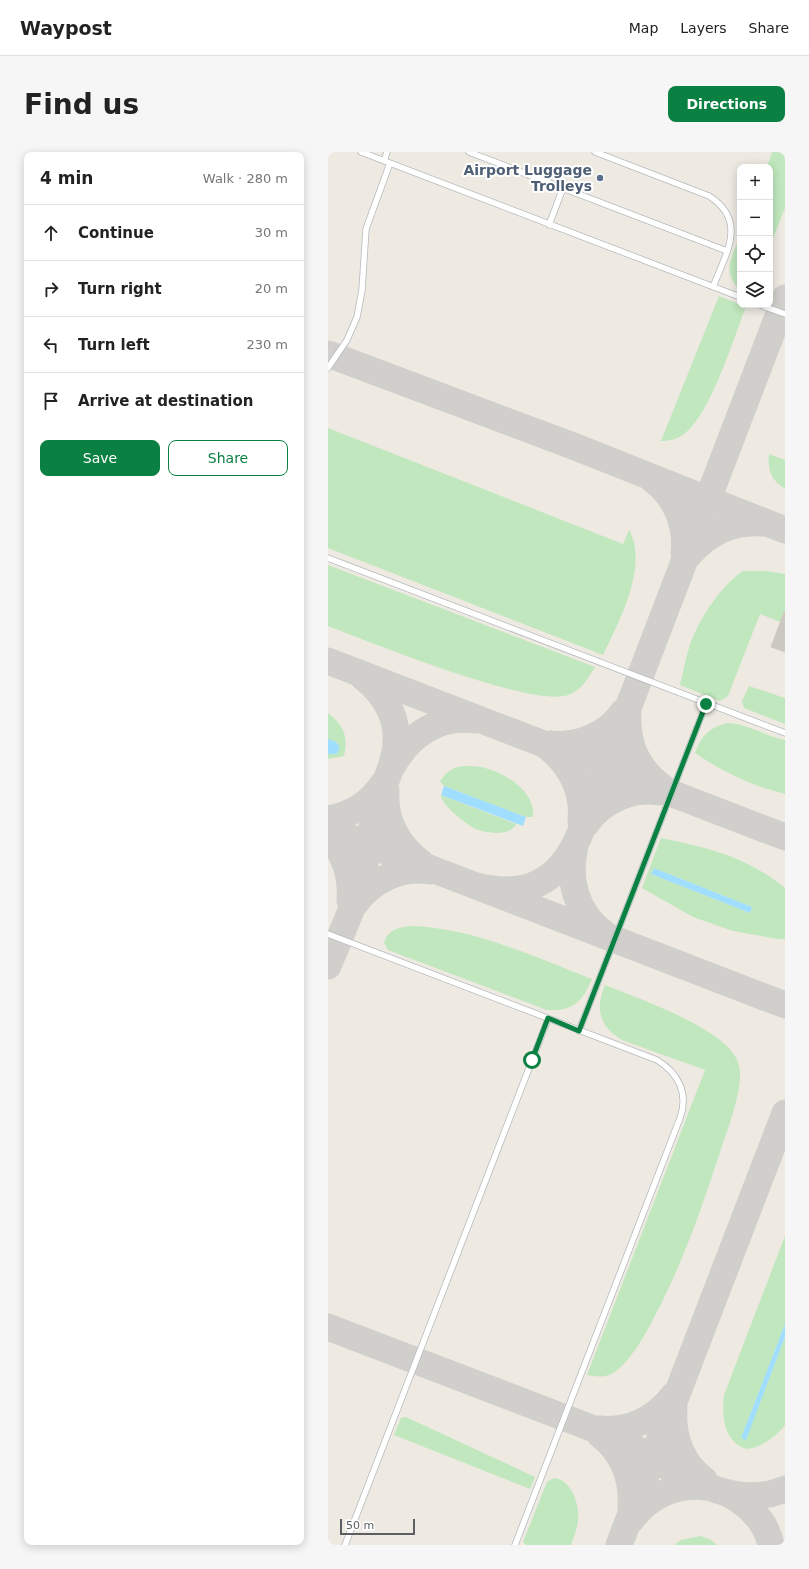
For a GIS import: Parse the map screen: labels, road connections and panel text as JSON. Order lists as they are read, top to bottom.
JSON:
{
  "places": ["Airport Luggage Trolleys"],
  "scale_bar": "50 m",
  "page": {
    "header": "Waypost",
    "nav": ["Map", "Layers", "Share"],
    "buttons": [
      "Directions",
      ["Save", "Share"]
    ],
    "title": "Find us",
    "heading": ["4 min", "Walk · 280 m"],
    "map_buttons": ["+", "−"],
    "list": [
      ["Continue", "30 m"],
      ["Turn right", "20 m"],
      ["Turn left", "230 m"],
      "Arrive at destination"
    ],
    "scale": "50 m"
  }
}
